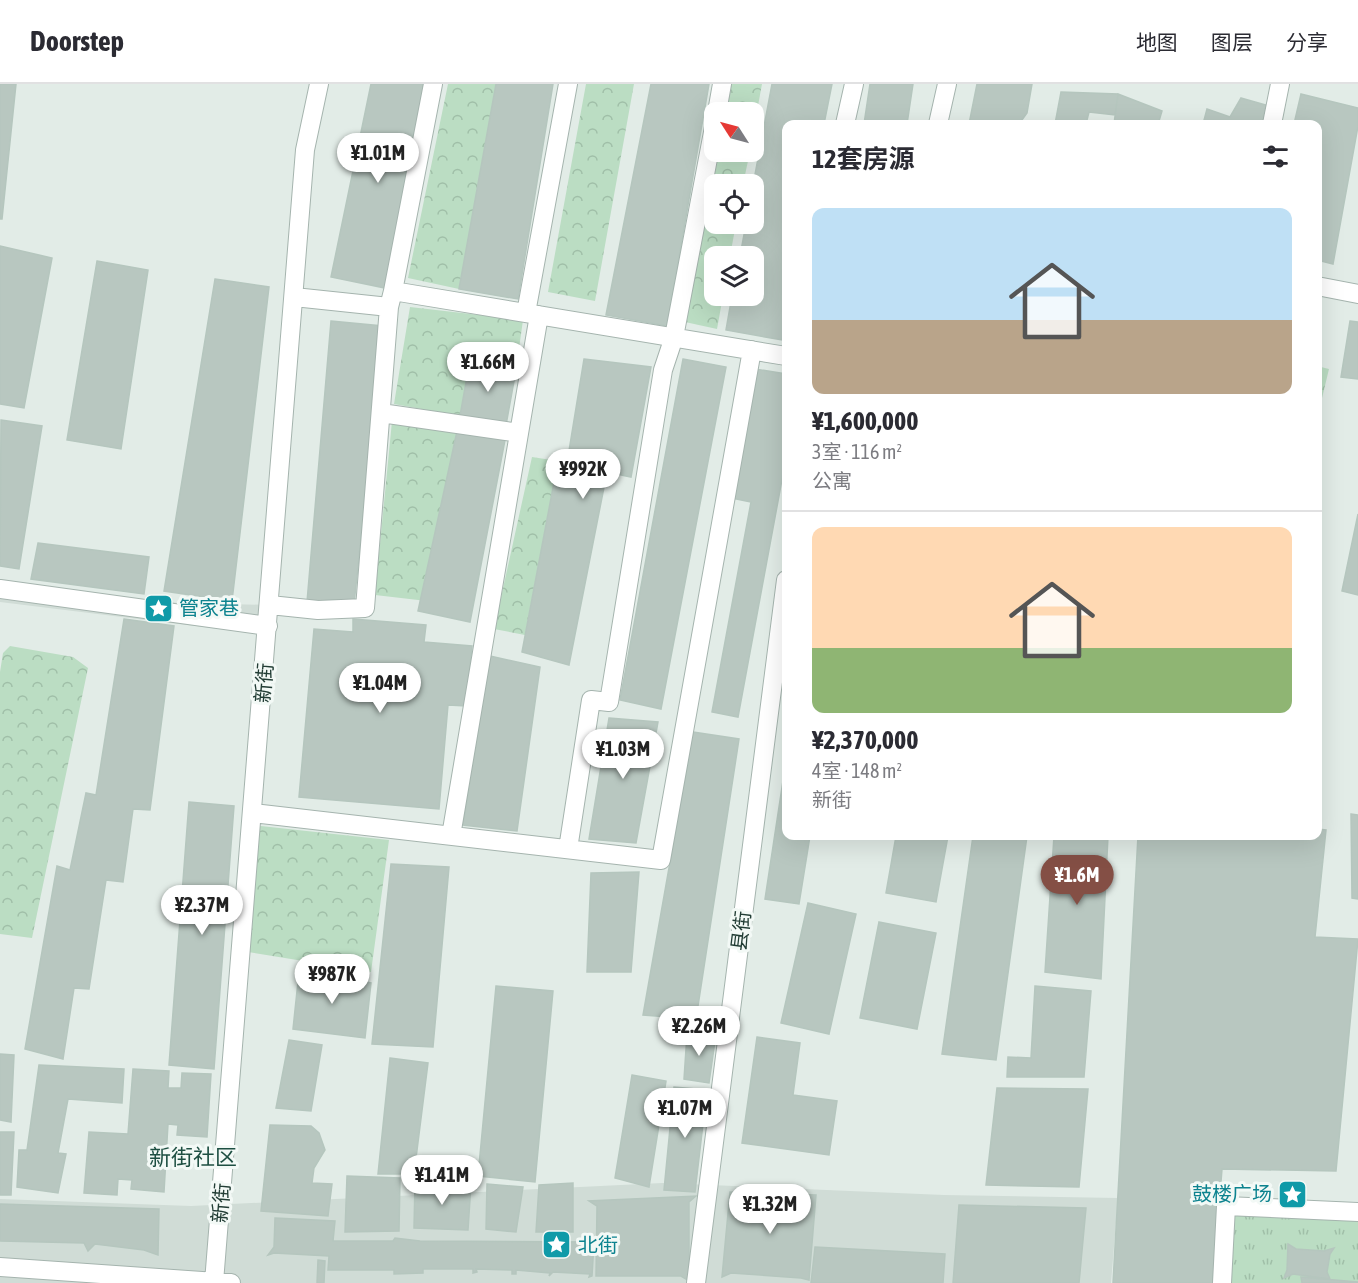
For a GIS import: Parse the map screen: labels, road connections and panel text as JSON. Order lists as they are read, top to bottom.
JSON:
{
  "streets": {
    "street": ["新街", "县街"]
  },
  "districts": ["新街社区"],
  "places": {
    "place": ["管家巷", "鼓楼广场", "北街"]
  },
  "north": "top left",
  "page": {
    "header": "Doorstep",
    "nav": ["地图", "图层", "分享"],
    "heading": "12套房源",
    "price": [
      "¥1.01M",
      "¥1.66M",
      "¥992K",
      "¥1.04M",
      "¥1.03M",
      "¥1.6M",
      "¥2.37M",
      "¥987K",
      "¥2.26M",
      "¥1.07M",
      "¥1.41M",
      "¥1.32M"
    ],
    "list": [
      {
        "name": "¥1,600,000",
        "note": "3室 · 116 m² · 公寓"
      },
      {
        "name": "¥2,370,000",
        "note": "4室 · 148 m² · 新街"
      }
    ]
  }
}
